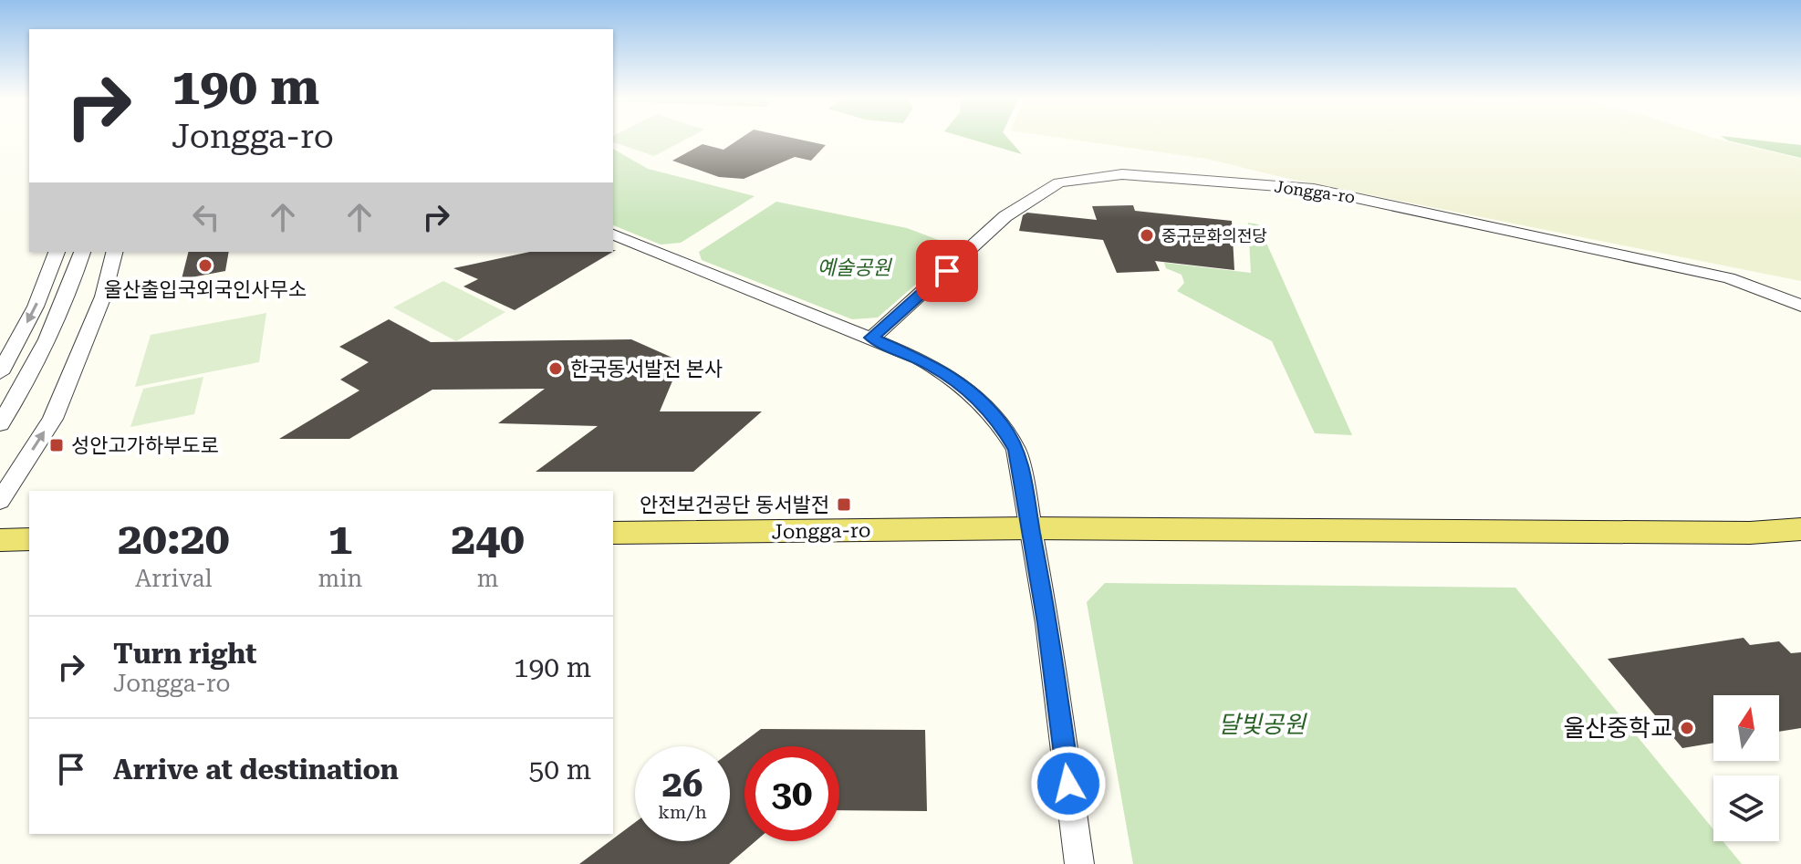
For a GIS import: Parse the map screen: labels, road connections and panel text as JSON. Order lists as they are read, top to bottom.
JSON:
{
  "streets": {
    "main road": ["Jongga-ro"]
  },
  "parks": ["예술공원", "달빛공원"],
  "places": {
    "other": [
      "중구문화의전당",
      "울산출입국외국인사무소",
      "한국동서발전 본사",
      "울산중학교"
    ],
    "transit": ["성안고가하부도로", "안전보건공단 동서발전"]
  },
  "north": "top",
  "page": {
    "turn": ["190 m", "Jongga-ro"],
    "eta": [
      "20:20",
      "Arrival",
      "1",
      "min",
      "240",
      "m"
    ],
    "list": [
      {
        "name": "Turn right",
        "note": "Jongga-ro",
        "value": "190 m"
      },
      {
        "name": "Arrive at destination",
        "value": "50 m"
      }
    ],
    "speed": "26 km/h",
    "limit": "30"
  }
}
